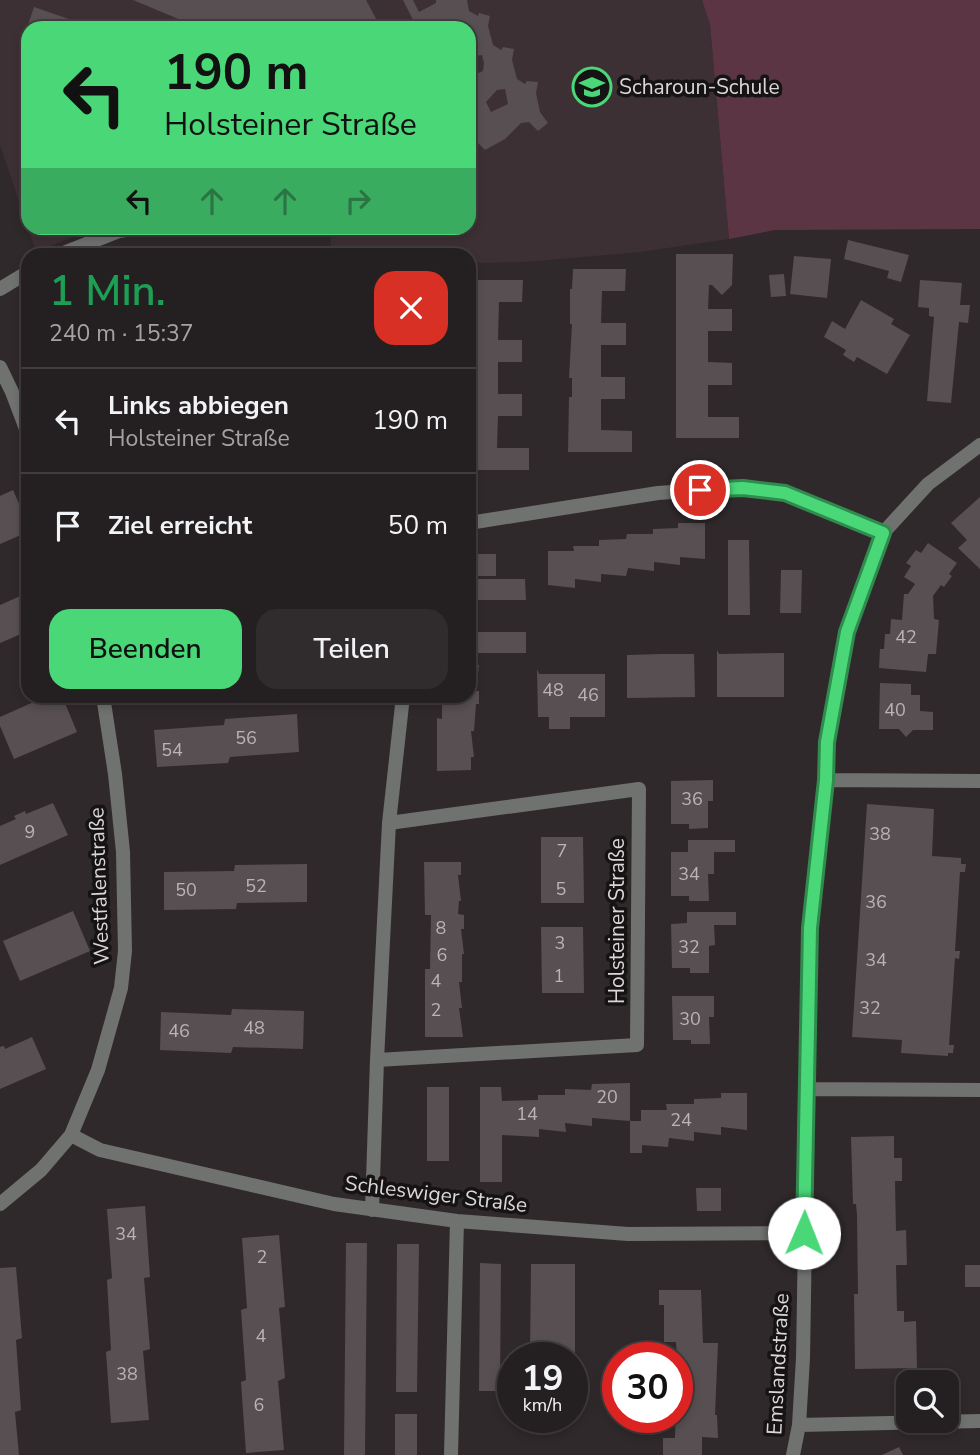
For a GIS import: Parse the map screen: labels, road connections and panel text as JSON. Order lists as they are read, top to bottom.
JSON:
{
  "streets": {
    "street": [
      "Westfalenstraße",
      "Holsteiner Straße",
      "Schleswiger Straße",
      "Emslandstraße"
    ]
  },
  "crossings": [
    ["Westfalenstraße", "Schleswiger Straße"],
    ["Schleswiger Straße", "Emslandstraße"]
  ],
  "places": {
    "school or university": ["Scharoun-Schule"]
  },
  "house_numbers": [
    "42",
    "48",
    "46",
    "40",
    "56",
    "54",
    "36",
    "9",
    "38",
    "7",
    "34",
    "52",
    "5",
    "50",
    "36",
    "8",
    "3",
    "32",
    "6",
    "34",
    "1",
    "4",
    "32",
    "2",
    "30",
    "48",
    "46",
    "20",
    "14",
    "24",
    "34",
    "2",
    "4",
    "38",
    "6"
  ],
  "page": {
    "turn": ["190 m", "Holsteiner Straße"],
    "heading": ["1 Min.", "240 m · 15:37"],
    "list": [
      {
        "name": "Links abbiegen",
        "note": "Holsteiner Straße",
        "value": "190 m"
      },
      {
        "name": "Ziel erreicht",
        "value": "50 m"
      }
    ],
    "buttons": ["Beenden", "Teilen"],
    "speed": "19 km/h",
    "limit": "30"
  }
}
